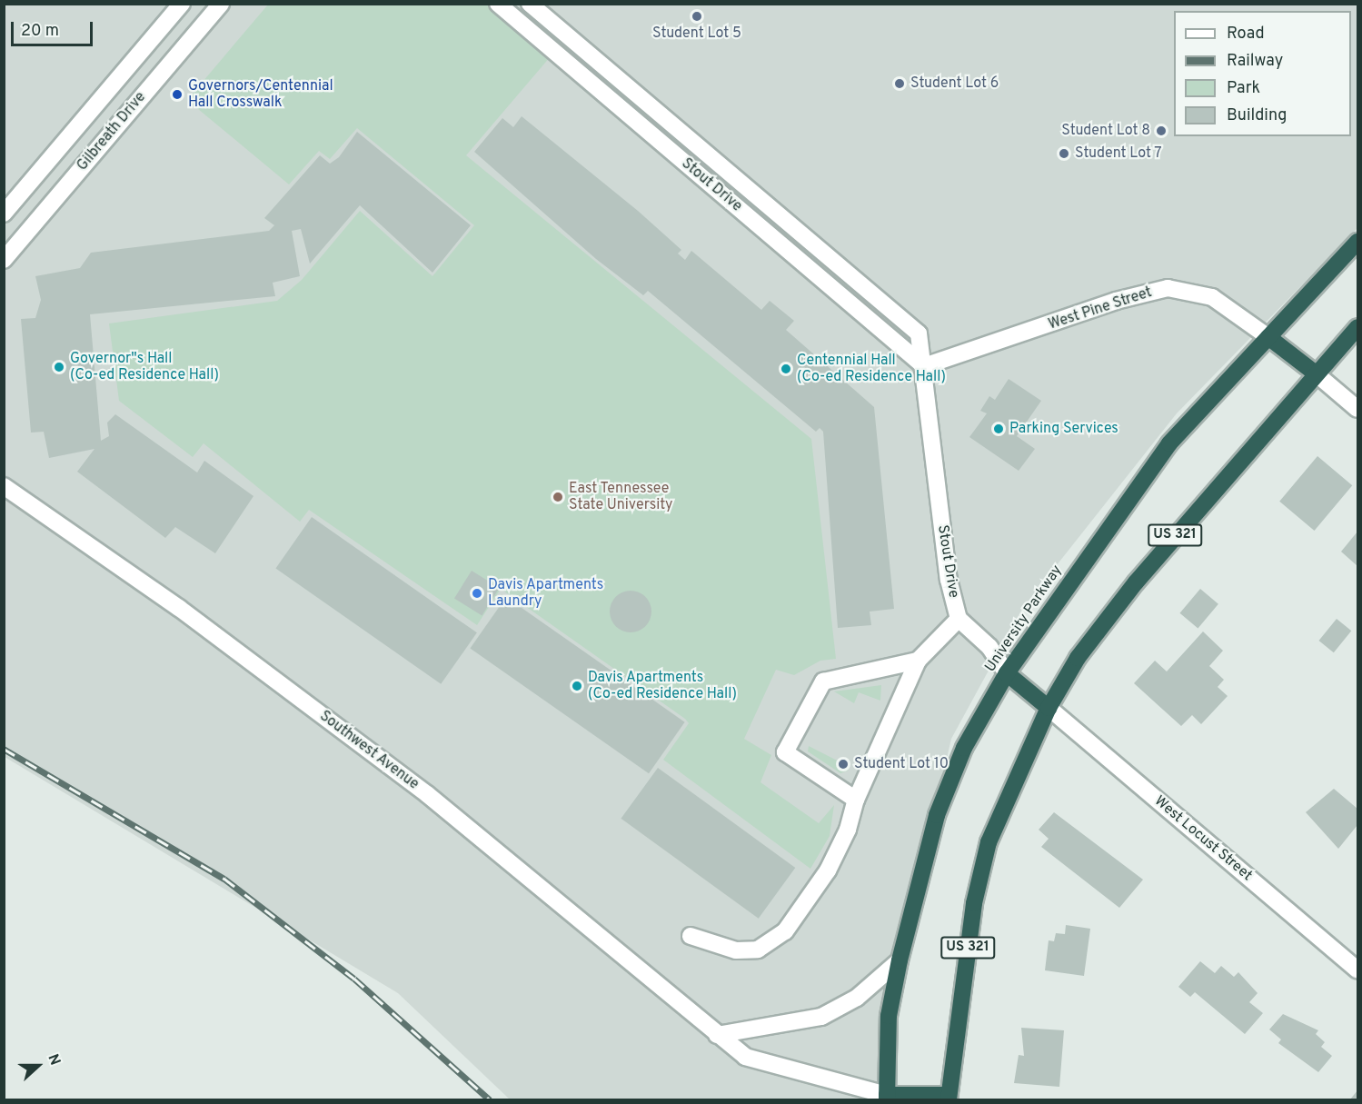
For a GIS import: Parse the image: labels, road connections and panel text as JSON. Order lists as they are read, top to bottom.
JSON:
{
  "streets": {
    "highway": ["US 321", "University Parkway"],
    "street": [
      "Gilbreath Drive",
      "Stout Drive",
      "West Pine Street",
      "Southwest Avenue",
      "West Locust Street"
    ]
  },
  "crossings": [
    ["Stout Drive", "West Pine Street"],
    ["Stout Drive", "University Parkway"],
    ["West Pine Street", "University Parkway"],
    ["US 321", "West Locust Street"],
    ["University Parkway", "Southwest Avenue"]
  ],
  "places": [
    "Student Lot 5",
    "Student Lot 6",
    "Governors/Centennial Hall Crosswalk",
    "Student Lot 8",
    "Student Lot 7",
    "Governor\"s Hall (Co-ed Residence Hall)",
    "Centennial Hall (Co-ed Residence Hall)",
    "Parking Services",
    "East Tennessee State University",
    "Davis Apartments Laundry",
    "Davis Apartments (Co-ed Residence Hall)",
    "Student Lot 10"
  ],
  "legend": [
    "Road",
    "Railway",
    "Park",
    "Building"
  ],
  "scale_bar": "20 m",
  "north": "right"
}
